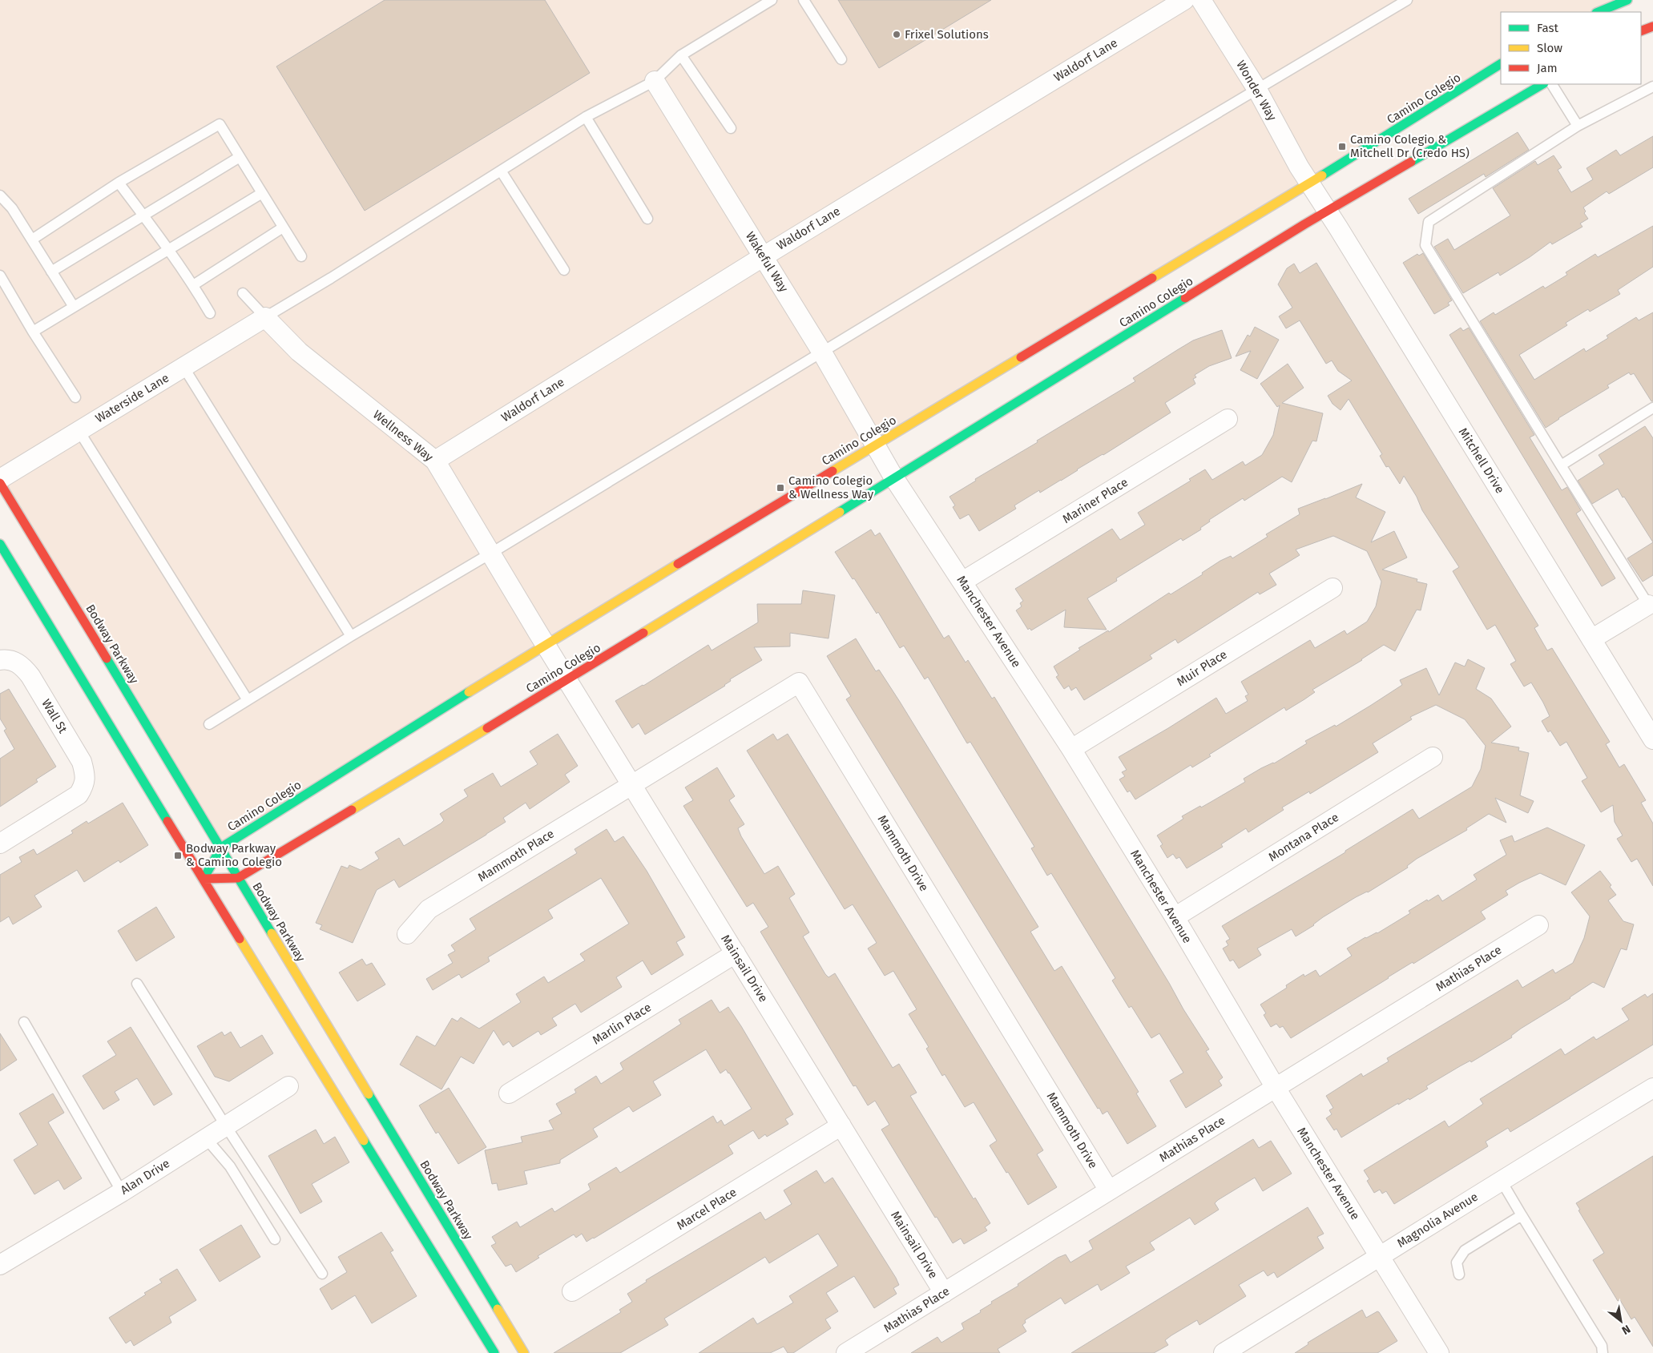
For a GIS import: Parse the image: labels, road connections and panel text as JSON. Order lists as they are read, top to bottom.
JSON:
{
  "streets": {
    "street": [
      "Waldorf Lane",
      "Wonder Way",
      "Camino Colegio",
      "Wakeful Way",
      "Waterside Lane",
      "Wellness Way",
      "Mitchell Drive",
      "Mariner Place",
      "Manchester Avenue",
      "Bodway Parkway",
      "Muir Place",
      "Wall St",
      "Montana Place",
      "Mammoth Drive",
      "Mammoth Place",
      "Mainsail Drive",
      "Mathias Place",
      "Marlin Place",
      "Alan Drive",
      "Marcel Place",
      "Magnolia Avenue"
    ]
  },
  "crossings": [
    ["Waldorf Lane", "Wakeful Way"],
    ["Waldorf Lane", "Wellness Way"],
    ["Wonder Way", "Camino Colegio"],
    ["Wonder Way", "Mitchell Drive"],
    ["Camino Colegio", "Wakeful Way"],
    ["Camino Colegio", "Wellness Way"],
    ["Camino Colegio", "Mitchell Drive"],
    ["Camino Colegio", "Manchester Avenue"],
    ["Camino Colegio", "Bodway Parkway"],
    ["Camino Colegio", "Mainsail Drive"],
    ["Wakeful Way", "Manchester Avenue"],
    ["Waterside Lane", "Wellness Way"],
    ["Wellness Way", "Mainsail Drive"],
    ["Mariner Place", "Manchester Avenue"],
    ["Manchester Avenue", "Muir Place"],
    ["Manchester Avenue", "Montana Place"],
    ["Manchester Avenue", "Mathias Place"],
    ["Manchester Avenue", "Magnolia Avenue"],
    ["Mammoth Drive", "Mammoth Place"],
    ["Mammoth Drive", "Mainsail Drive"],
    ["Mammoth Drive", "Mathias Place"],
    ["Mammoth Place", "Mainsail Drive"],
    ["Mainsail Drive", "Mathias Place"],
    ["Mainsail Drive", "Marlin Place"],
    ["Mainsail Drive", "Marcel Place"]
  ],
  "places": {
    "other": ["Frixel Solutions"],
    "transit": ["Camino Colegio & Mitchell Dr (Credo HS)", "Camino Colegio & Wellness Way", "Bodway Parkway & Camino Colegio"]
  },
  "legend": ["Fast", "Slow", "Jam"],
  "north": "bottom right"
}
